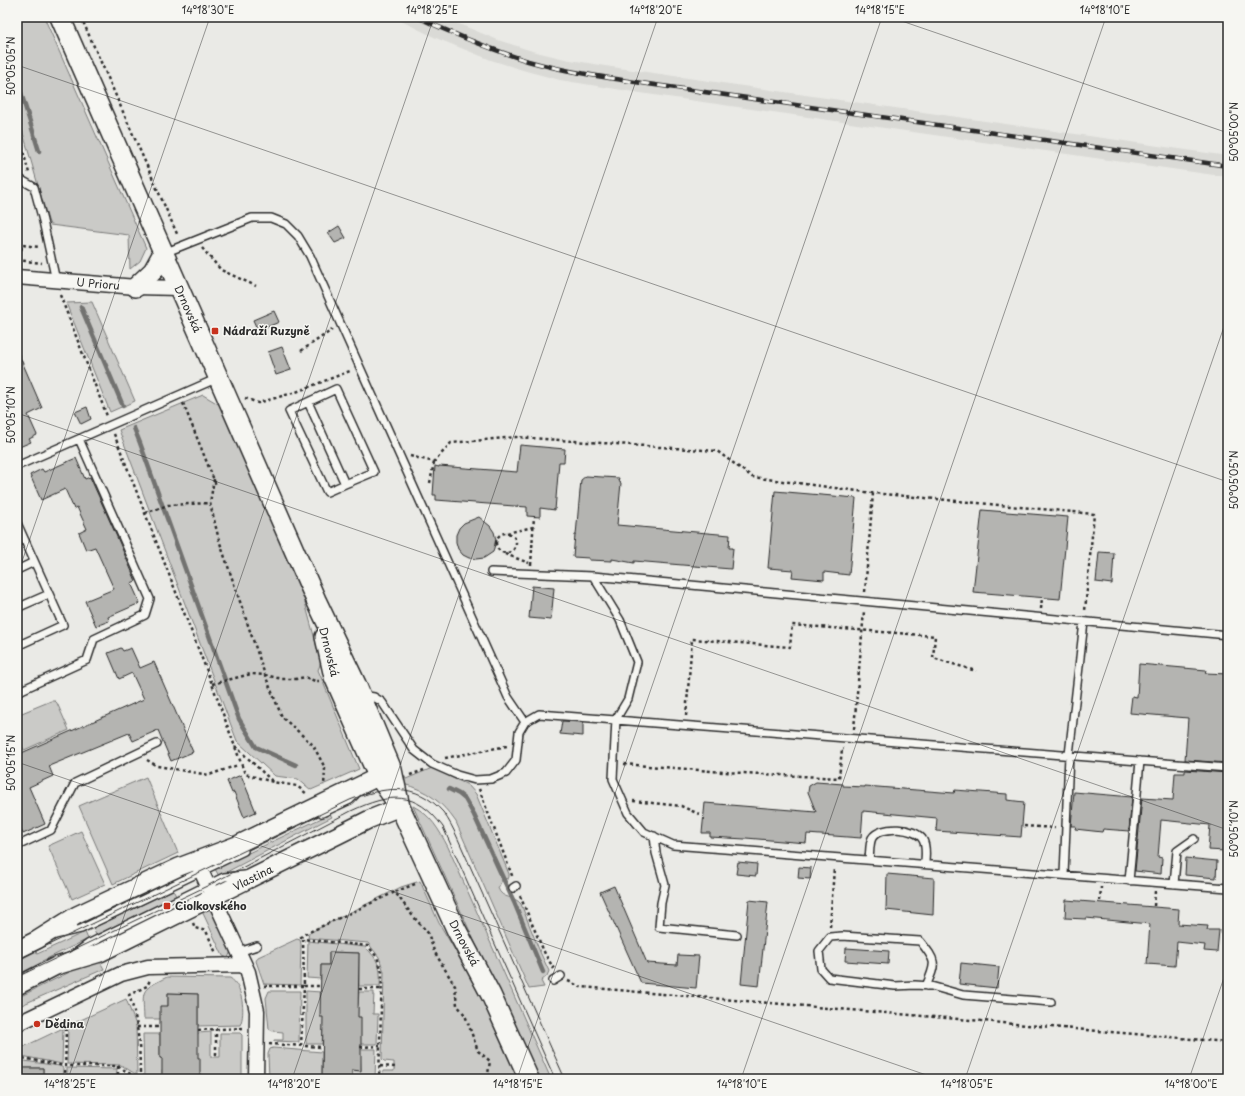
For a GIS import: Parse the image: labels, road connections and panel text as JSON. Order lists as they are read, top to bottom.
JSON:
{
  "streets": {
    "main road": ["Drnovská"],
    "street": ["U Prioru", "Vlastina"]
  },
  "crossings": [
    ["U Prioru", "Drnovská"],
    ["Drnovská", "Vlastina"]
  ],
  "places": {
    "transit": ["Nádraží Ruzyně", "Ciolkovského"],
    "other": ["Dědina"]
  },
  "coordinates": [
    "14°18'30\"E",
    "14°18'25\"E",
    "14°18'20\"E",
    "14°18'15\"E",
    "14°18'10\"E",
    "50°05'05\"N",
    "50°05'00\"N",
    "50°05'10\"N",
    "50°05'15\"N",
    "14°18'05\"E",
    "14°18'00\"E"
  ]
}
